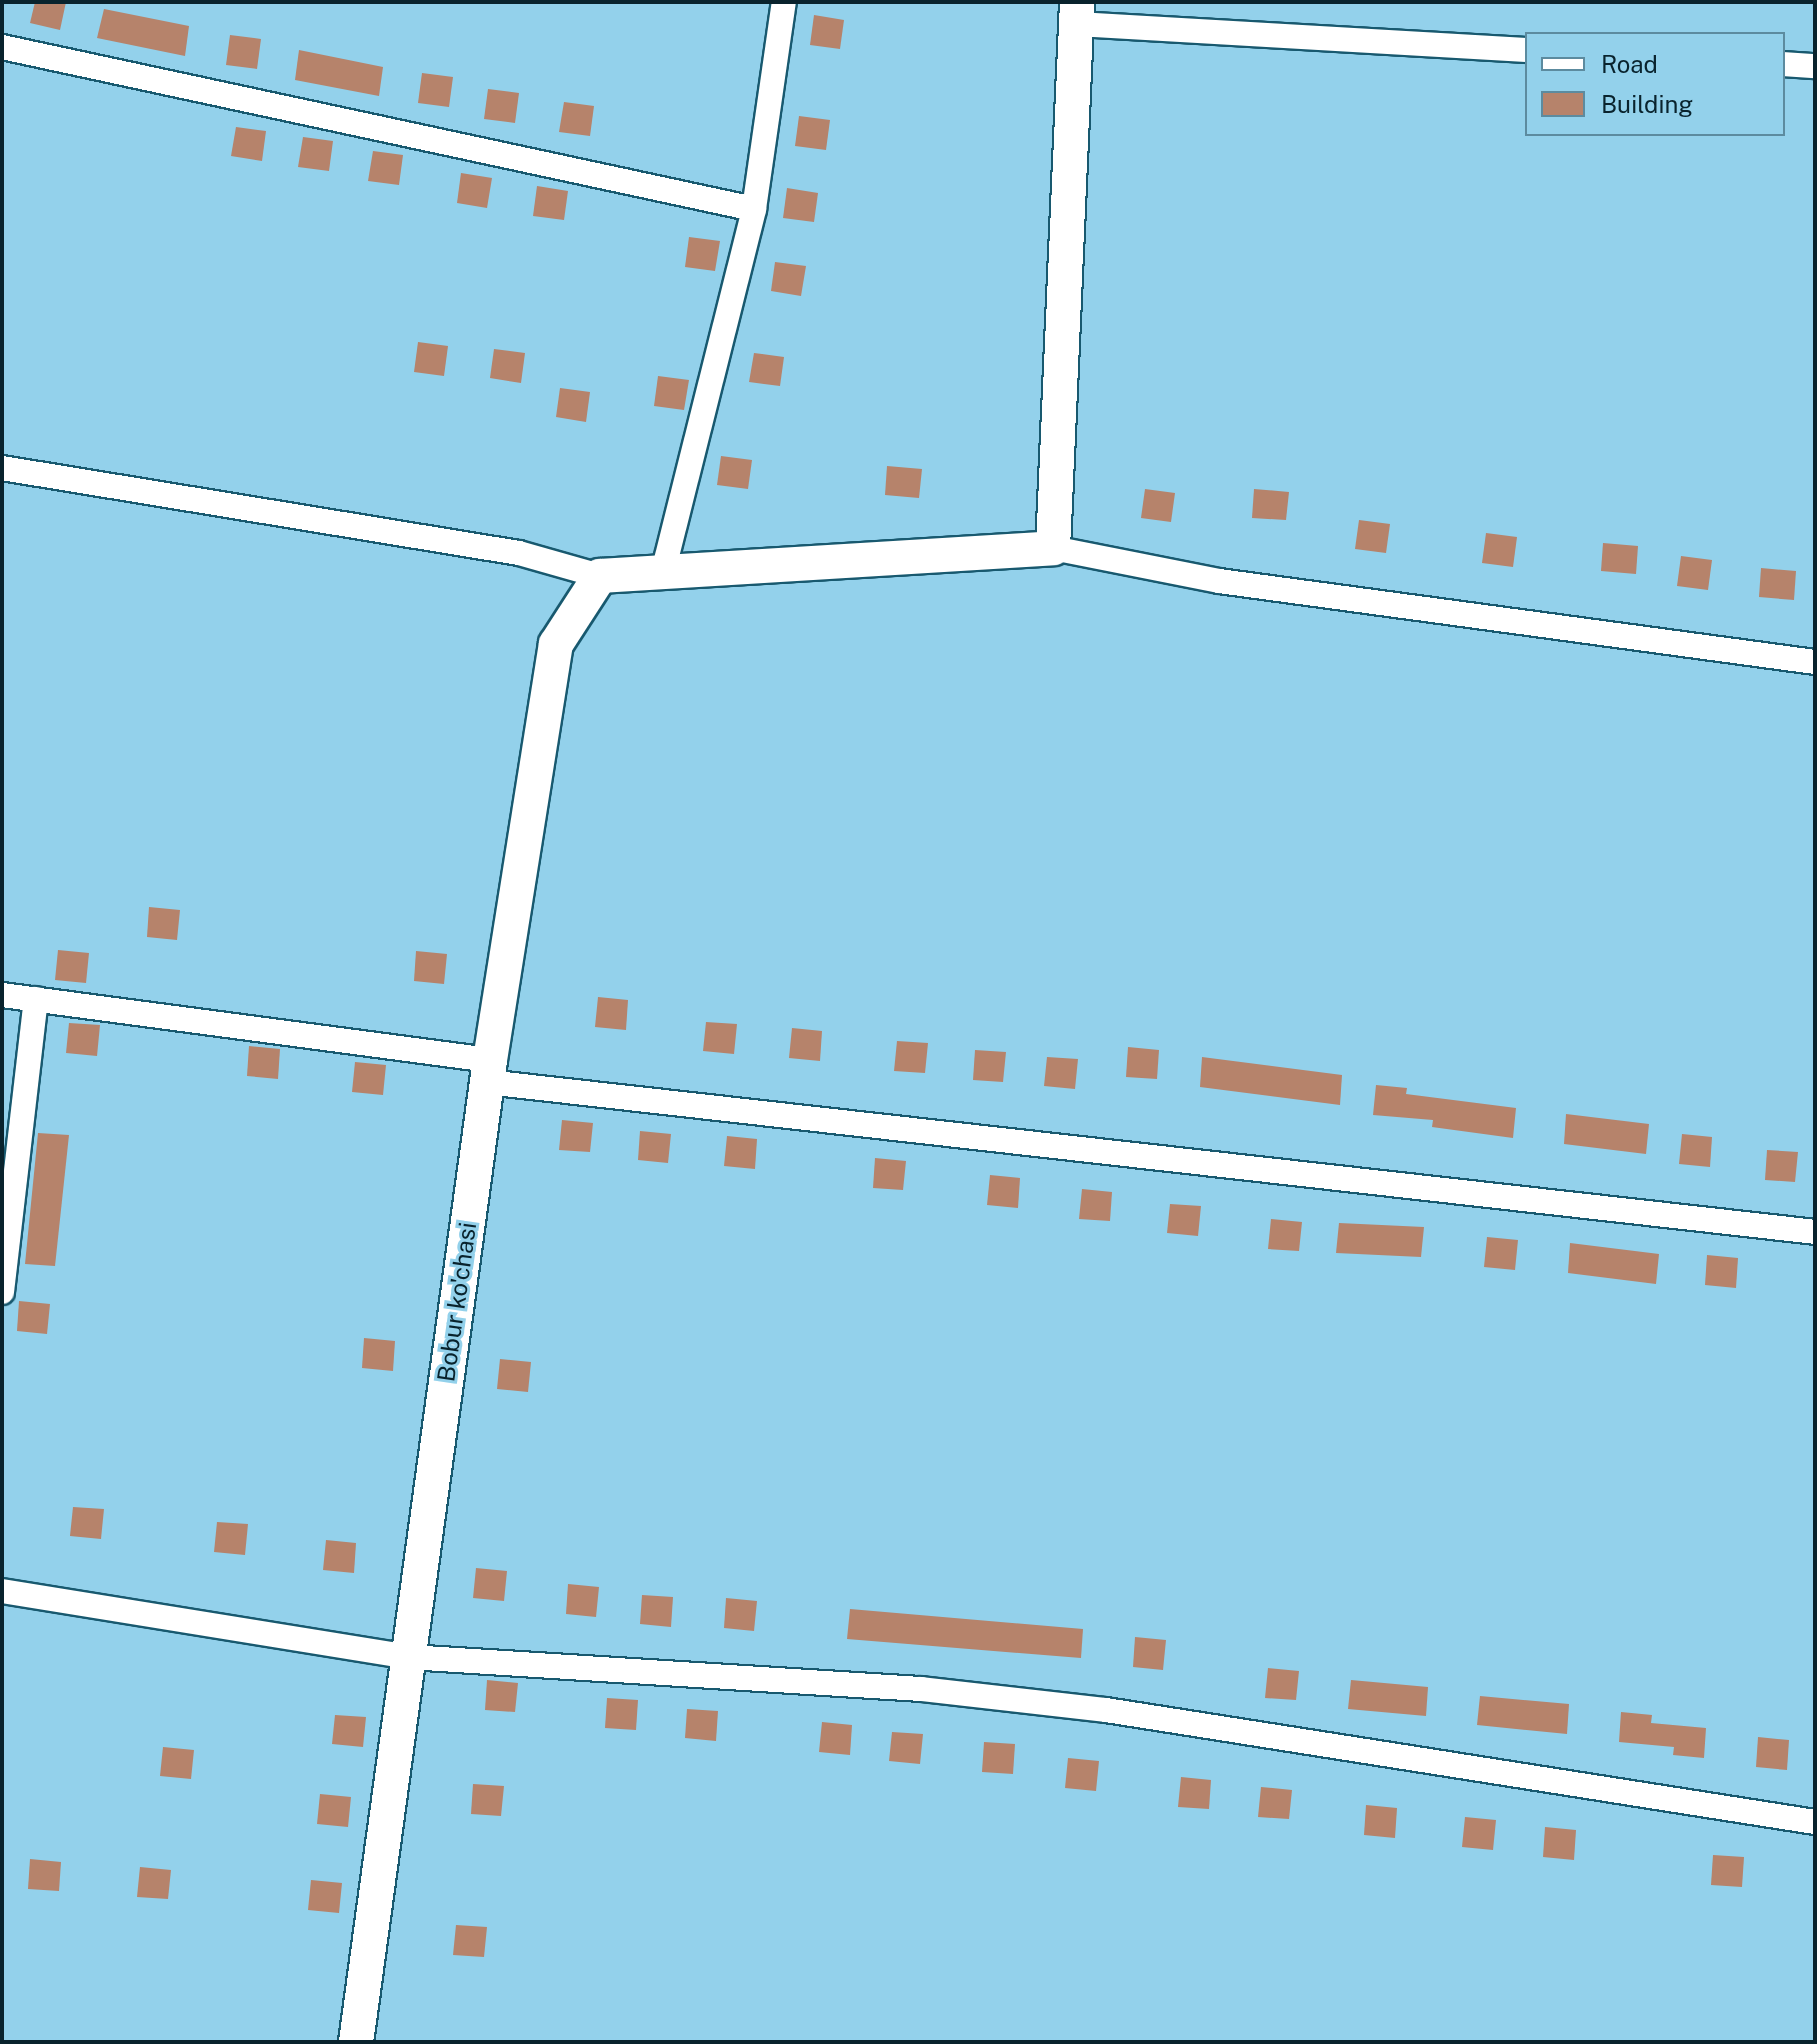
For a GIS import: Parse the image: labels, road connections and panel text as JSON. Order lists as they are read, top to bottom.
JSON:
{
  "streets": {
    "street": ["Bobur ko'chasi"]
  },
  "legend": ["Road", "Building"]
}
